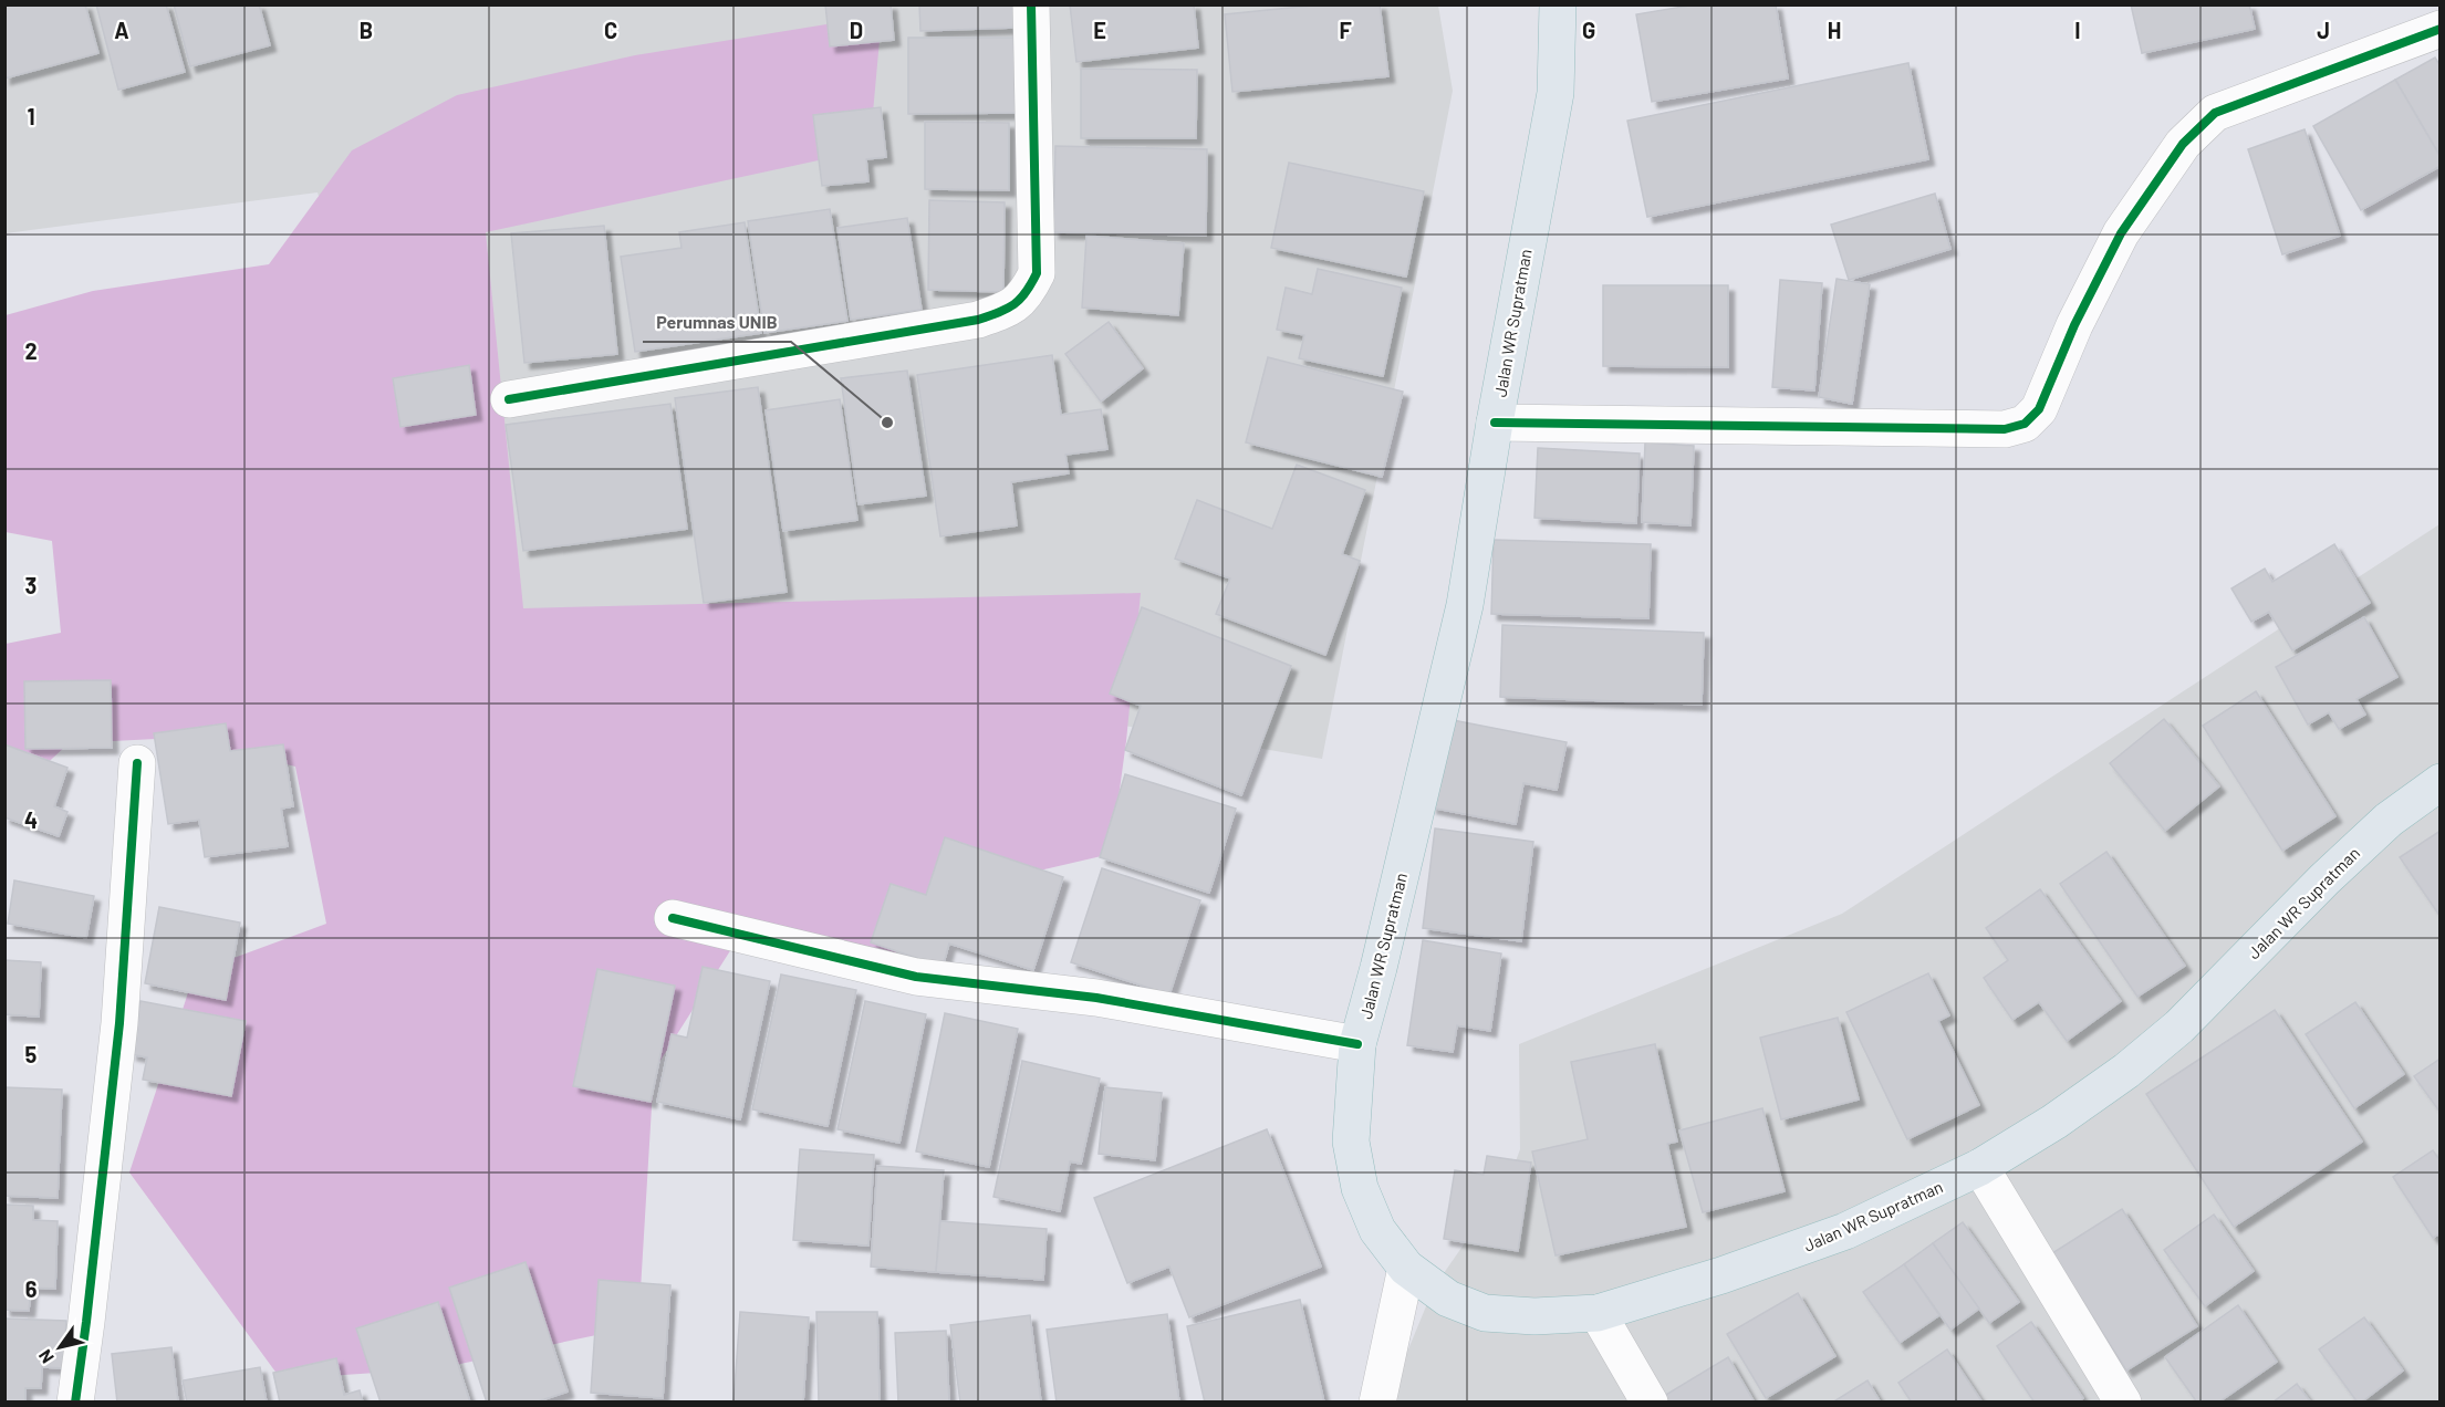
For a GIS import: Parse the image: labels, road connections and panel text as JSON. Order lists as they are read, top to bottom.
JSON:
{
  "streets": {
    "highway": ["Jalan WR Supratman"]
  },
  "places": ["Perumnas UNIB"],
  "north": "bottom left",
  "grid": {
    "columns": [
      "A",
      "B",
      "C",
      "D",
      "E",
      "F",
      "G",
      "H",
      "I",
      "J"
    ],
    "rows": [
      "1",
      "2",
      "3",
      "4",
      "5",
      "6"
    ]
  }
}
